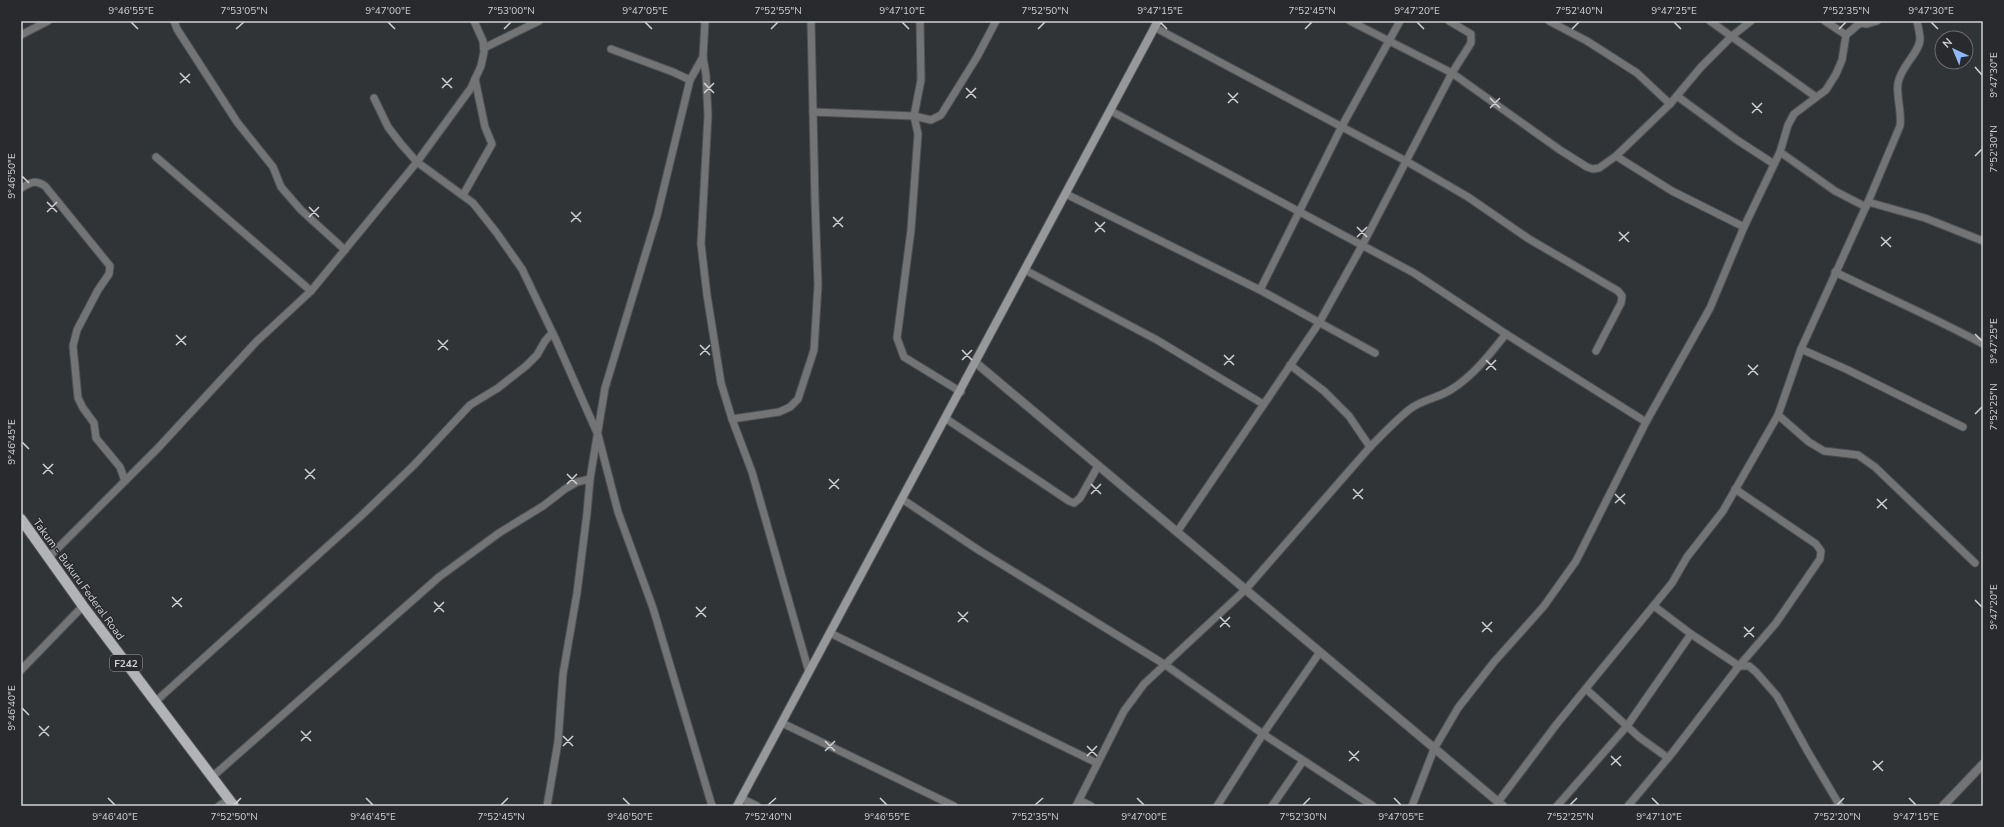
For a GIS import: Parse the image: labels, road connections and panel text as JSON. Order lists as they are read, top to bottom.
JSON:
{
  "streets": {
    "main road": ["Takum - Bukuru Federal Road", "F242"]
  },
  "north": "top left",
  "coordinates": [
    "9°46'55\"E",
    "7°53'05\"N",
    "9°47'00\"E",
    "7°53'00\"N",
    "9°47'05\"E",
    "7°52'55\"N",
    "9°47'10\"E",
    "7°52'50\"N",
    "9°47'15\"E",
    "7°52'45\"N",
    "9°47'20\"E",
    "7°52'40\"N",
    "9°47'25\"E",
    "7°52'35\"N",
    "9°47'30\"E",
    "7°52'30\"N",
    "9°46'50\"E",
    "7°52'25\"N",
    "9°46'45\"E",
    "9°46'40\"E",
    "7°52'20\"N"
  ]
}
